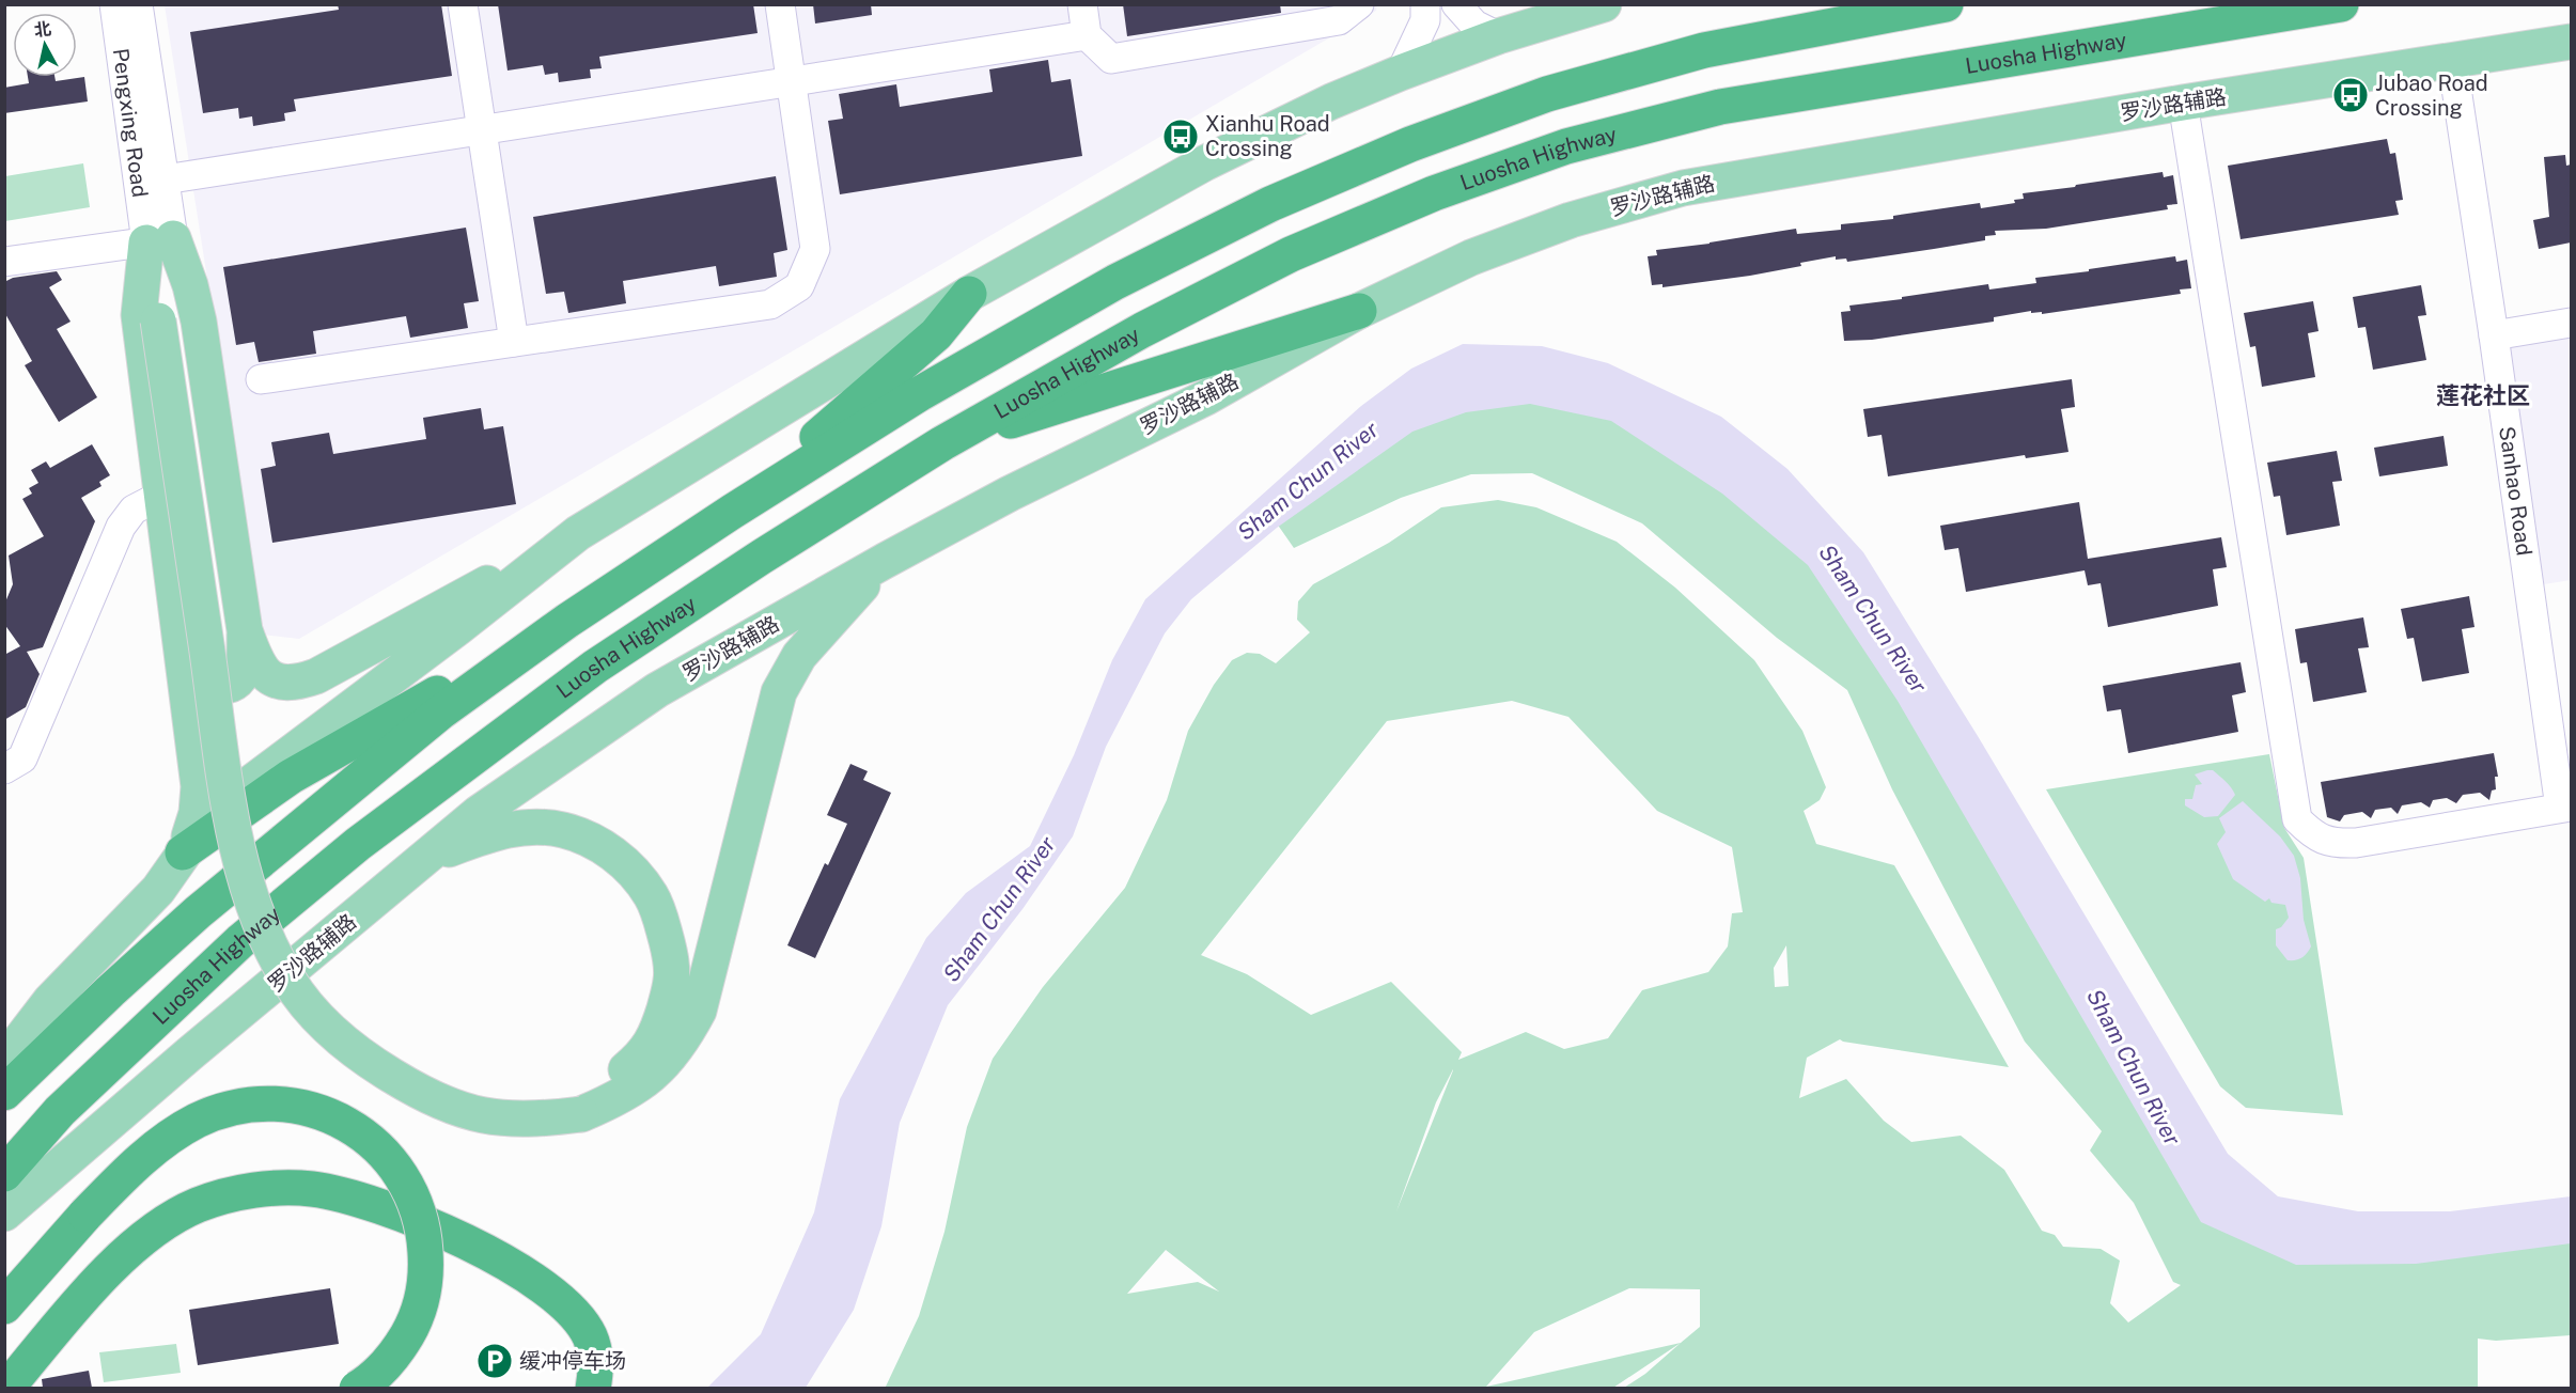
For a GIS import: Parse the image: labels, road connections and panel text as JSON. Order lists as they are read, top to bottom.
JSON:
{
  "streets": {
    "highway": ["Luosha Highway"],
    "main road": ["罗沙路辅路"],
    "street": ["Pengxing Road", "Sanhao Road"]
  },
  "crossings": [
    ["罗沙路辅路", "Sanhao Road"]
  ],
  "districts": ["莲花社区"],
  "water": ["Sham Chun River"],
  "places": {
    "bus stop": ["Jubao Road Crossing", "Xianhu Road Crossing"],
    "parking": ["缓冲停车场"]
  },
  "north": "top"
}
